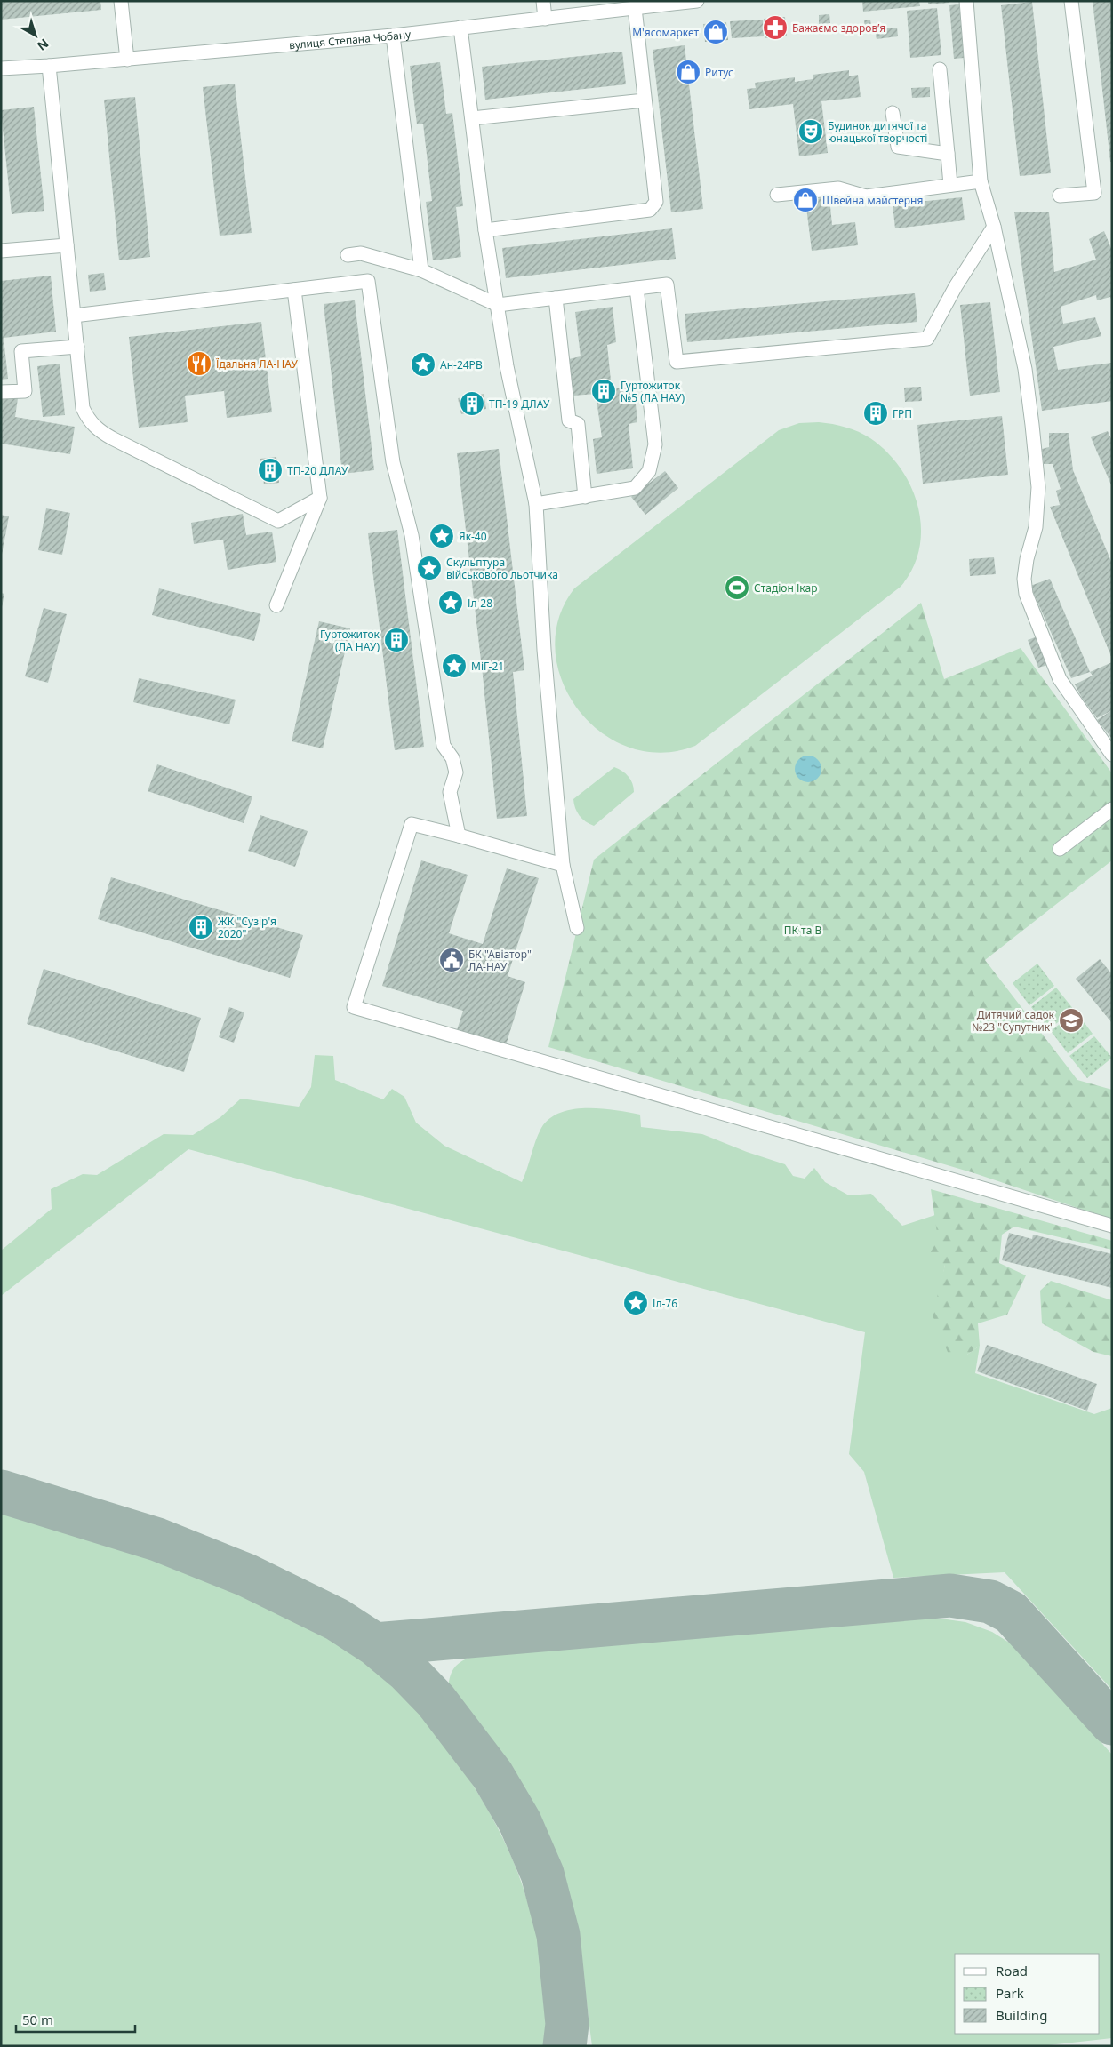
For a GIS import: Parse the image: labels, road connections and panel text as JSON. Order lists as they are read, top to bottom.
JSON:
{
  "streets": {
    "street": ["вулиця Степана Чобану"]
  },
  "parks": ["ПК та В"],
  "places": {
    "pharmacy": ["Бажаємо здоров’я"],
    "shop": ["М'ясомаркет", "Ритус", "Швейна майстерня"],
    "theatre": ["Будинок дитячої та юнацької творчості"],
    "restaurant": ["Їдальня ЛА-НАУ"],
    "place": [
      "Ан-24РВ",
      "Як-40",
      "Скульптура військового льотчика",
      "Іл-28",
      "МіГ-21",
      "Іл-76"
    ],
    "building": [
      "Гуртожиток №5 (ЛА НАУ)",
      "ТП-19 ДЛАУ",
      "ГРП",
      "ТП-20 ДЛАУ",
      "Гуртожиток (ЛА НАУ)",
      "ЖК \"Сузір'я 2020\""
    ],
    "sports": ["Стадіон Ікар"],
    "public building": ["БК \"Авіатор\" ЛА-НАУ"],
    "school or university": ["Дитячий садок №23 \"Супутник\""]
  },
  "legend": ["Road", "Park", "Building"],
  "scale_bar": "50 m",
  "north": "bottom right"
}
